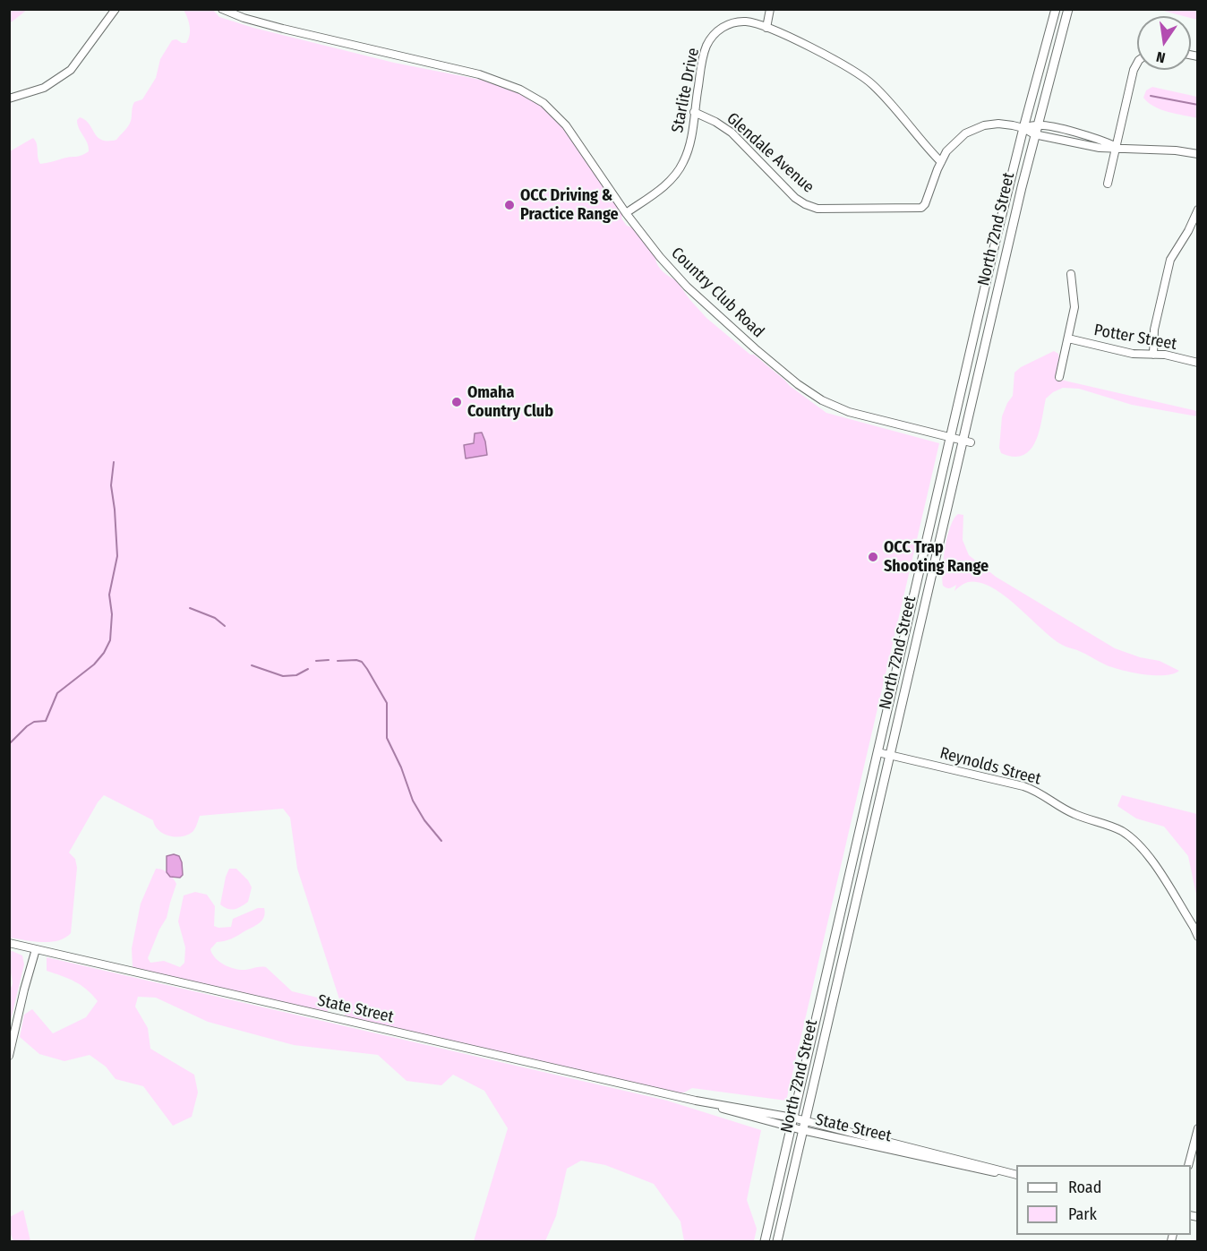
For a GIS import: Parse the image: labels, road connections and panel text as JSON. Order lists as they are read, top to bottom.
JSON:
{
  "streets": {
    "main road": ["North 72nd Street"],
    "street": [
      "Starlite Drive",
      "Glendale Avenue",
      "Country Club Road",
      "Potter Street",
      "Reynolds Street",
      "State Street"
    ]
  },
  "crossings": [
    ["Starlite Drive", "Glendale Avenue"],
    ["Starlite Drive", "Country Club Road"],
    ["North 72nd Street", "Country Club Road"],
    ["North 72nd Street", "Reynolds Street"],
    ["North 72nd Street", "State Street"]
  ],
  "places": ["OCC Driving & Practice Range", "Omaha Country Club", "OCC Trap Shooting Range"],
  "legend": ["Road", "Park"],
  "north": "bottom"
}
